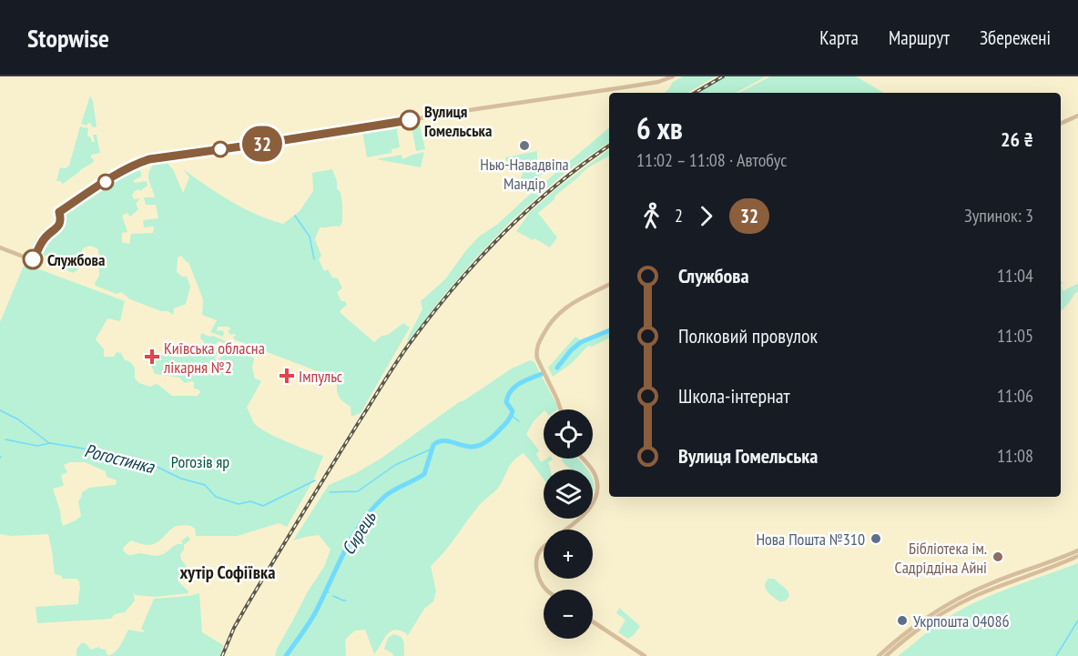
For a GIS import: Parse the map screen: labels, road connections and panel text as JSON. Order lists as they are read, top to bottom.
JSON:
{
  "districts": ["хутір Софіївка"],
  "water": ["Рогостинка", "Сирець"],
  "parks": ["Рогозів яр"],
  "places": {
    "other": [
      "Вулиця Гомельська",
      "Нью-Навадвіпа Мандір",
      "Службова",
      "Нова Пошта №310",
      "Бібліотека ім. Садріддіна Айні",
      "Укрпошта 04086"
    ],
    "health": ["Київська обласна лікарня №2", "Імпульс"]
  },
  "lines": ["bus line 32"],
  "page": {
    "header": "Stopwise",
    "nav": ["Карта", "Маршрут", "Збережені"],
    "on_map": "32",
    "heading": ["6 хв", "11:02 – 11:08 · Автобус", "26 ₴"],
    "legs": ["2", "32", "Зупинок: 3"],
    "list": [
      {
        "name": "Службова",
        "value": "11:04"
      },
      {
        "name": "Полковий провулок",
        "value": "11:05"
      },
      {
        "name": "Школа-інтернат",
        "value": "11:06"
      },
      {
        "name": "Вулиця Гомельська",
        "value": "11:08"
      }
    ],
    "map_buttons": ["+", "−"]
  }
}
